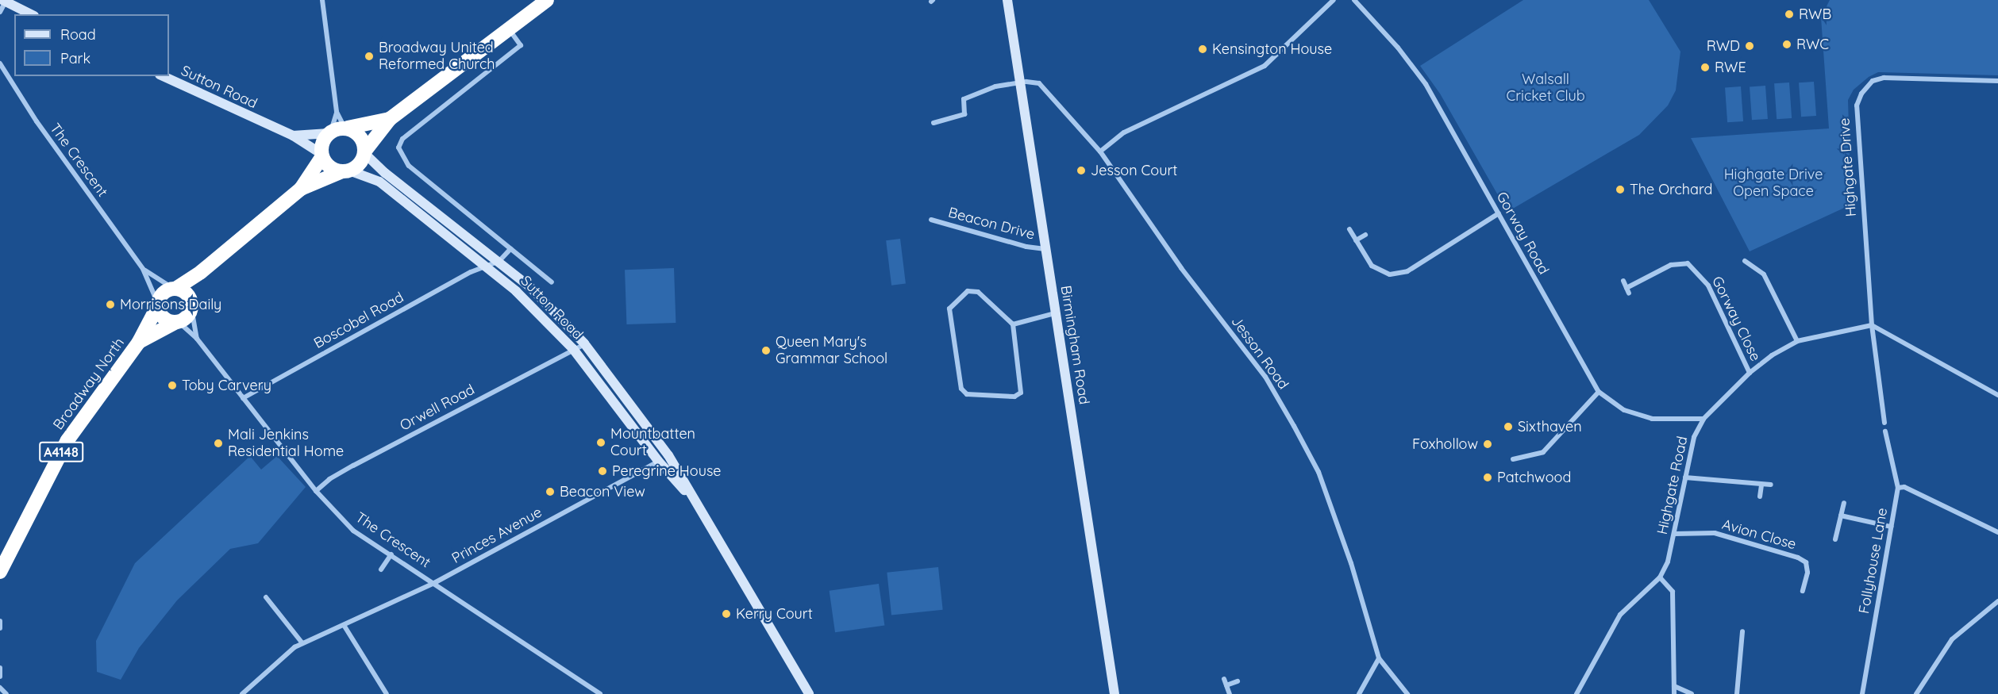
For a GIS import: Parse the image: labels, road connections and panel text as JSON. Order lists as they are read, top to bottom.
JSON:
{
  "streets": {
    "highway": ["Broadway North", "A4148"],
    "street": [
      "Sutton Road",
      "The Crescent",
      "Highgate Drive",
      "Beacon Drive",
      "Gorway Road",
      "Gorway Close",
      "Boscobel Road",
      "Birmingham Road",
      "Jesson Road",
      "Orwell Road",
      "Highgate Road",
      "Avion Close",
      "Princes Avenue",
      "Follyhouse Lane"
    ]
  },
  "crossings": [
    ["Sutton Road", "Boscobel Road"],
    ["Sutton Road", "Orwell Road"],
    ["Sutton Road", "Princes Avenue"],
    ["The Crescent", "Boscobel Road"],
    ["The Crescent", "Broadway North"],
    ["The Crescent", "Orwell Road"],
    ["The Crescent", "Princes Avenue"],
    ["Highgate Drive", "Highgate Road"],
    ["Beacon Drive", "Birmingham Road"],
    ["Gorway Road", "Highgate Road"],
    ["Gorway Close", "Highgate Road"],
    ["Birmingham Road", "Jesson Road"],
    ["Highgate Road", "Avion Close"]
  ],
  "parks": ["Walsall Cricket Club", "Highgate Drive Open Space"],
  "places": [
    "RWB",
    "RWC",
    "RWD",
    "Kensington House",
    "Broadway United Reformed Church",
    "RWE",
    "Jesson Court",
    "The Orchard",
    "Morrisons Daily",
    "Queen Mary's Grammar School",
    "Toby Carvery",
    "Sixthaven",
    "Mountbatten Court",
    "Mali Jenkins Residential Home",
    "Foxhollow",
    "Peregrine House",
    "Patchwood",
    "Beacon View",
    "Kerry Court"
  ],
  "legend": ["Road", "Park"]
}
